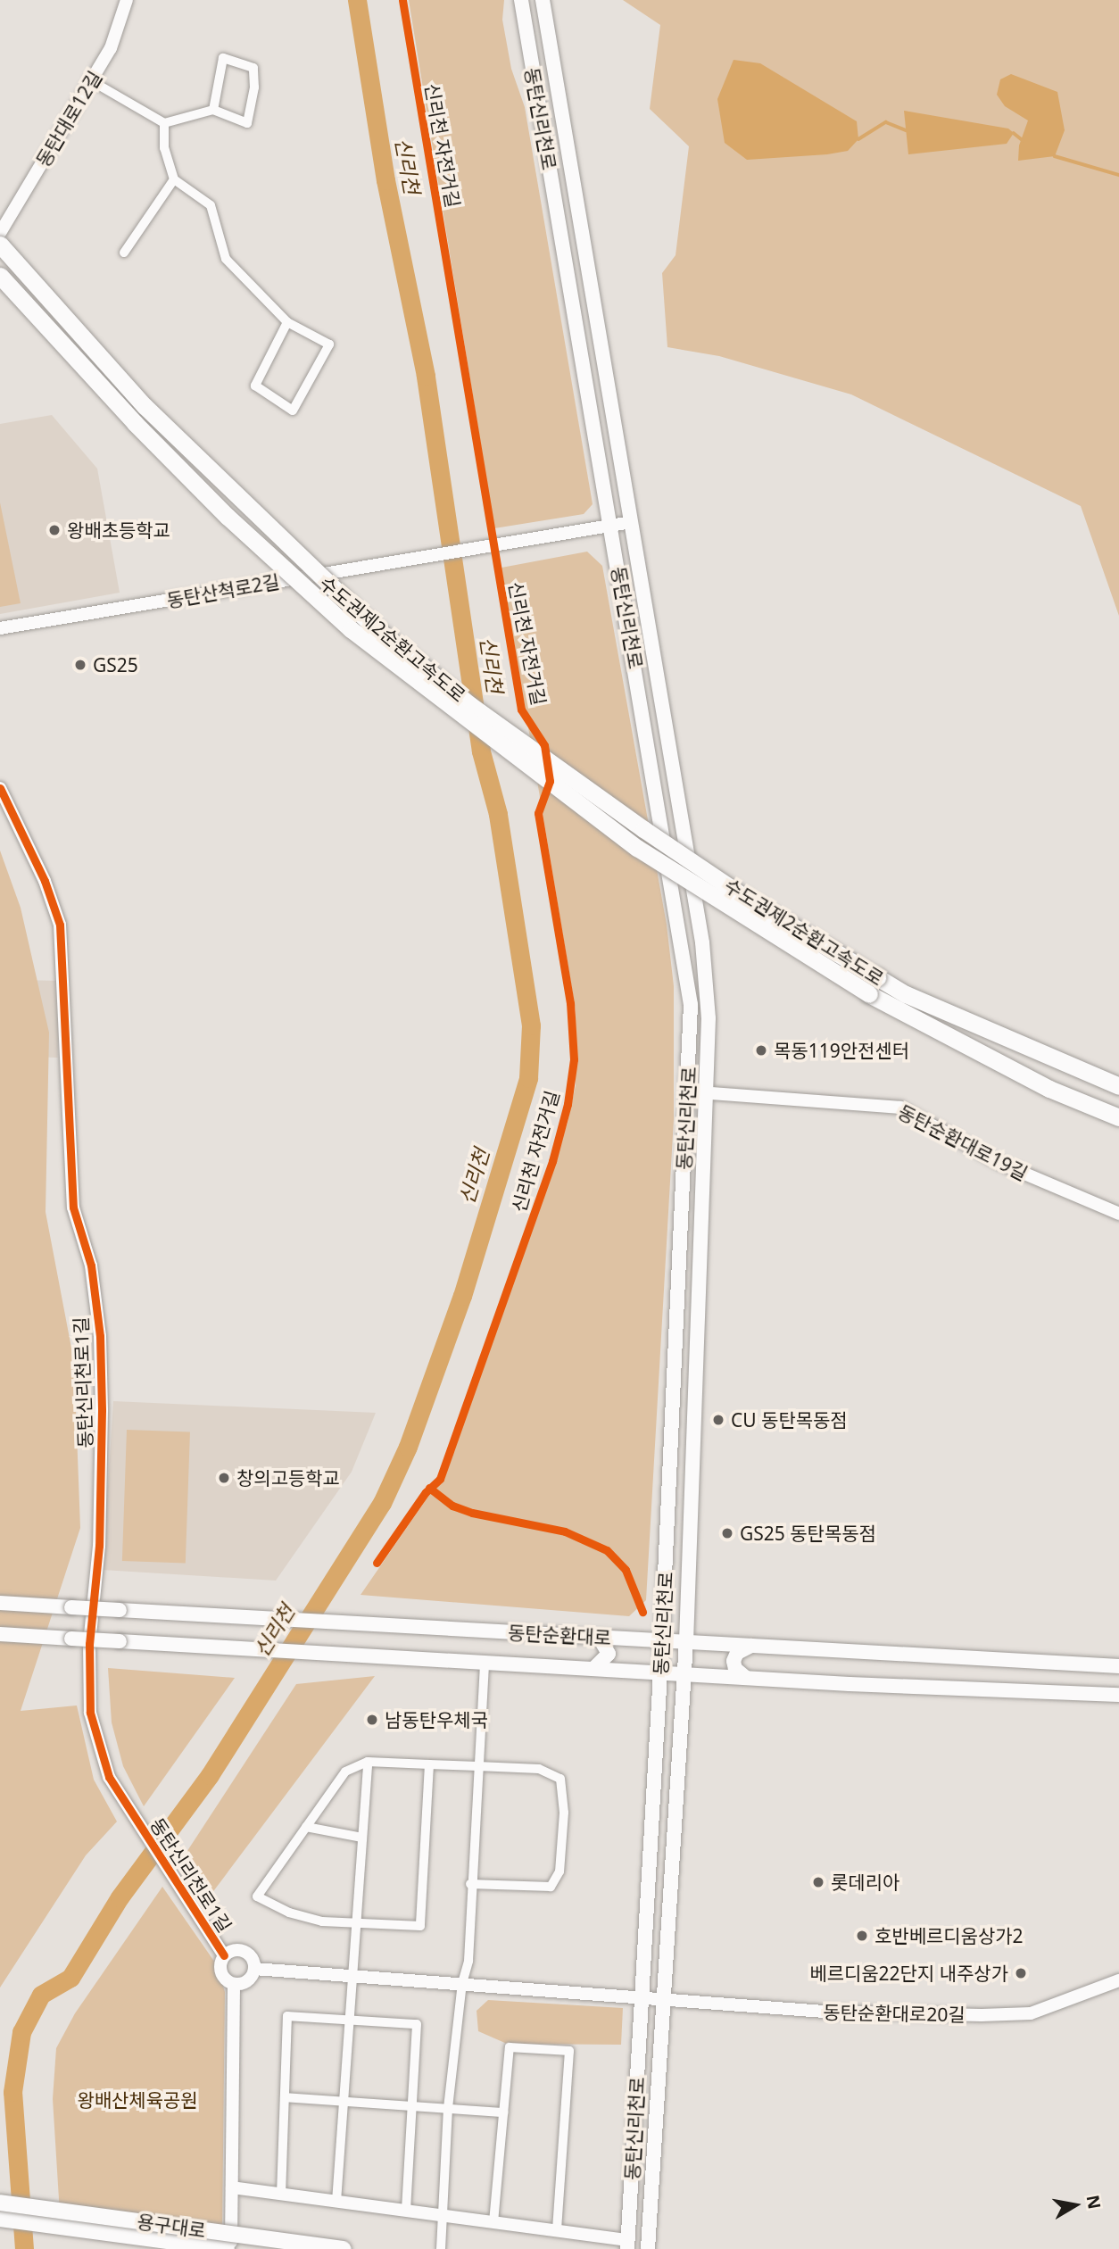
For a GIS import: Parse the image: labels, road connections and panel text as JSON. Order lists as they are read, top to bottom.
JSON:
{
  "streets": {
    "highway": ["수도권제2순환고속도로", "용구대로"],
    "main road": ["동탄신리천로", "동탄순환대로"],
    "street": [
      "동탄대로12길",
      "동탄산척로2길",
      "동탄순환대로19길",
      "동탄신리천로1길",
      "동탄순환대로20길"
    ],
    "cycle path": ["신리천 자전거길"]
  },
  "crossings": [
    ["동탄신리천로", "동탄산척로2길"],
    ["동탄신리천로", "동탄순환대로19길"],
    ["동탄신리천로", "동탄순환대로"],
    ["동탄신리천로", "동탄순환대로20길"]
  ],
  "water": ["신리천"],
  "parks": ["왕배산체육공원"],
  "places": [
    "왕배초등학교",
    "GS25",
    "목동119안전센터",
    "CU 동탄목동점",
    "창의고등학교",
    "GS25 동탄목동점",
    "남동탄우체국",
    "롯데리아",
    "호반베르디움상가2",
    "베르디움22단지 내주상가"
  ],
  "north": "right"
}
